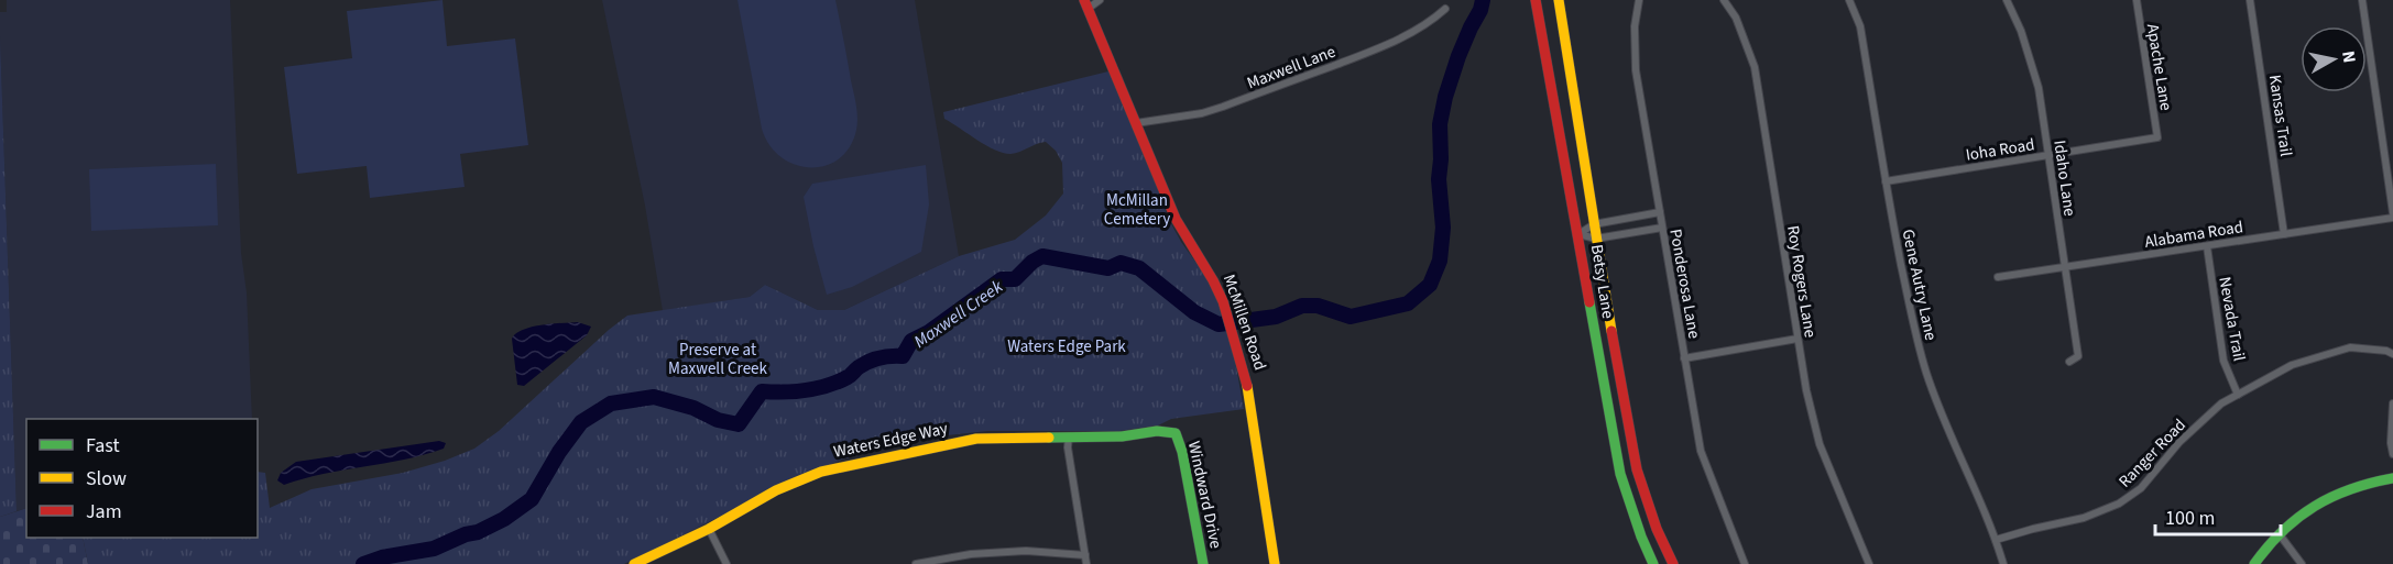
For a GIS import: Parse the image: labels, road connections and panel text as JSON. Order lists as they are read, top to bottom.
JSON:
{
  "streets": {
    "street": [
      "Maxwell Lane",
      "Apache Lane",
      "Kansas Trail",
      "Ioha Road",
      "Idaho Lane",
      "Alabama Road",
      "Betsy Lane",
      "Roy Rogers Lane",
      "Ponderosa Lane",
      "Gene Autry Lane",
      "Nevada Trail",
      "McMillen Road",
      "Waters Edge Way",
      "Ranger Road",
      "Windward Drive"
    ]
  },
  "crossings": [
    ["Maxwell Lane", "McMillen Road"],
    ["Apache Lane", "Ioha Road"],
    ["Kansas Trail", "Alabama Road"],
    ["Ioha Road", "Idaho Lane"],
    ["Ioha Road", "Gene Autry Lane"],
    ["Idaho Lane", "Alabama Road"],
    ["Alabama Road", "Nevada Trail"],
    ["Gene Autry Lane", "Ranger Road"],
    ["Nevada Trail", "Ranger Road"],
    ["Waters Edge Way", "Windward Drive"]
  ],
  "water": ["Maxwell Creek"],
  "parks": ["McMillan Cemetery", "Waters Edge Park", "Preserve at Maxwell Creek"],
  "legend": ["Fast", "Slow", "Jam"],
  "scale_bar": "100 m",
  "north": "right"
}
